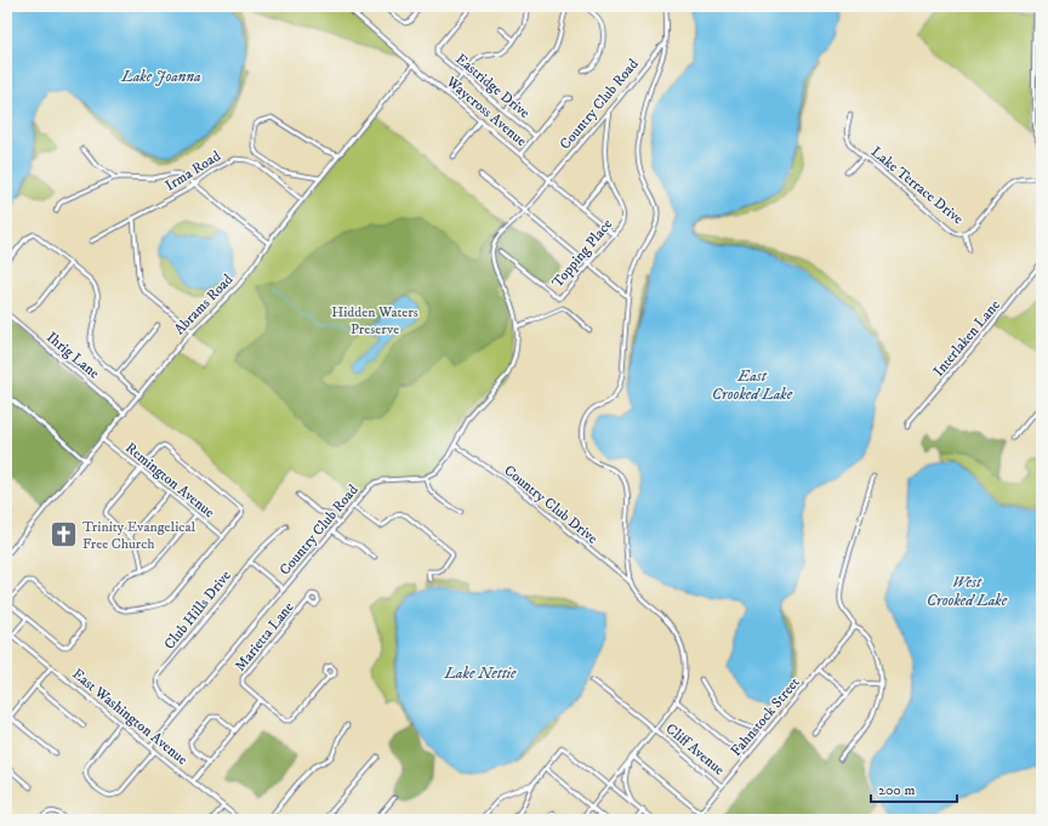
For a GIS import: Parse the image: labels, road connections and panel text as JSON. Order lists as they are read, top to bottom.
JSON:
{
  "streets": {
    "street": [
      "Eastridge Drive",
      "Country Club Road",
      "Waycross Avenue",
      "Irma Road",
      "Lake Terrace Drive",
      "Topping Place",
      "Abrams Road",
      "Interlaken Lane",
      "Ihrig Lane",
      "Remington Avenue",
      "Country Club Drive",
      "Club Hills Drive",
      "Marietta Lane",
      "East Washington Avenue",
      "Fahnstock Street",
      "Cliff Avenue"
    ]
  },
  "crossings": [
    ["Country Club Road", "Waycross Avenue"],
    ["Country Club Road", "Topping Place"],
    ["Country Club Road", "Country Club Drive"],
    ["Country Club Road", "Club Hills Drive"],
    ["Country Club Road", "East Washington Avenue"],
    ["Waycross Avenue", "Topping Place"],
    ["Waycross Avenue", "Abrams Road"],
    ["Irma Road", "Abrams Road"],
    ["Abrams Road", "Ihrig Lane"],
    ["Abrams Road", "Remington Avenue"],
    ["Country Club Drive", "Cliff Avenue"],
    ["Fahnstock Street", "Cliff Avenue"]
  ],
  "water": [
    "Lake Joanna",
    "East Crooked Lake",
    "West Crooked Lake",
    "Lake Nettie"
  ],
  "parks": ["Hidden Waters Preserve"],
  "places": {
    "church": ["Trinity Evangelical Free Church"]
  },
  "scale_bar": "200 m"
}
